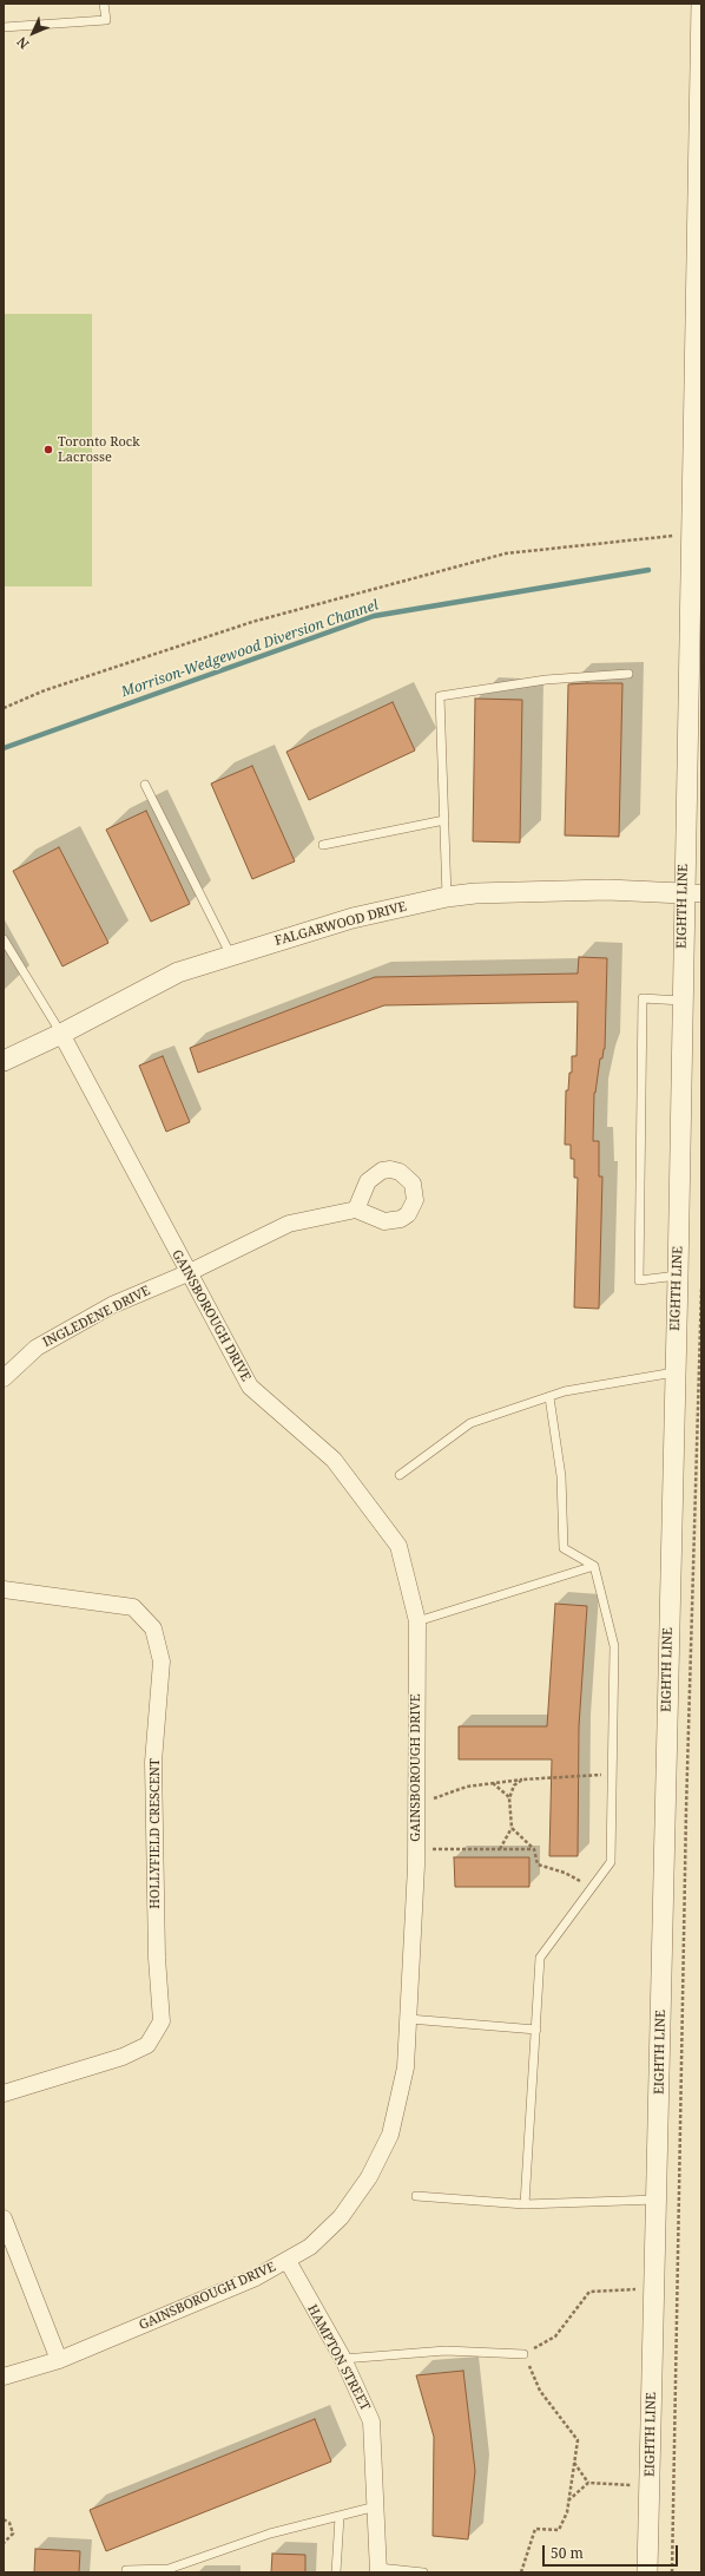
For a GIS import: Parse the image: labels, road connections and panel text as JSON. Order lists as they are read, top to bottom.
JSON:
{
  "streets": {
    "street": [
      "EIGHTH LINE",
      "FALGARWOOD DRIVE",
      "GAINSBOROUGH DRIVE",
      "INGLEDENE DRIVE",
      "HOLLYFIELD CRESCENT",
      "HAMPTON STREET"
    ]
  },
  "crossings": [
    ["EIGHTH LINE", "FALGARWOOD DRIVE"],
    ["FALGARWOOD DRIVE", "GAINSBOROUGH DRIVE"],
    ["GAINSBOROUGH DRIVE", "INGLEDENE DRIVE"],
    ["GAINSBOROUGH DRIVE", "HAMPTON STREET"]
  ],
  "water": ["Morrison-Wedgewood Diversion Channel"],
  "places": ["Toronto Rock Lacrosse"],
  "scale_bar": "50 m",
  "north": "bottom left"
}
